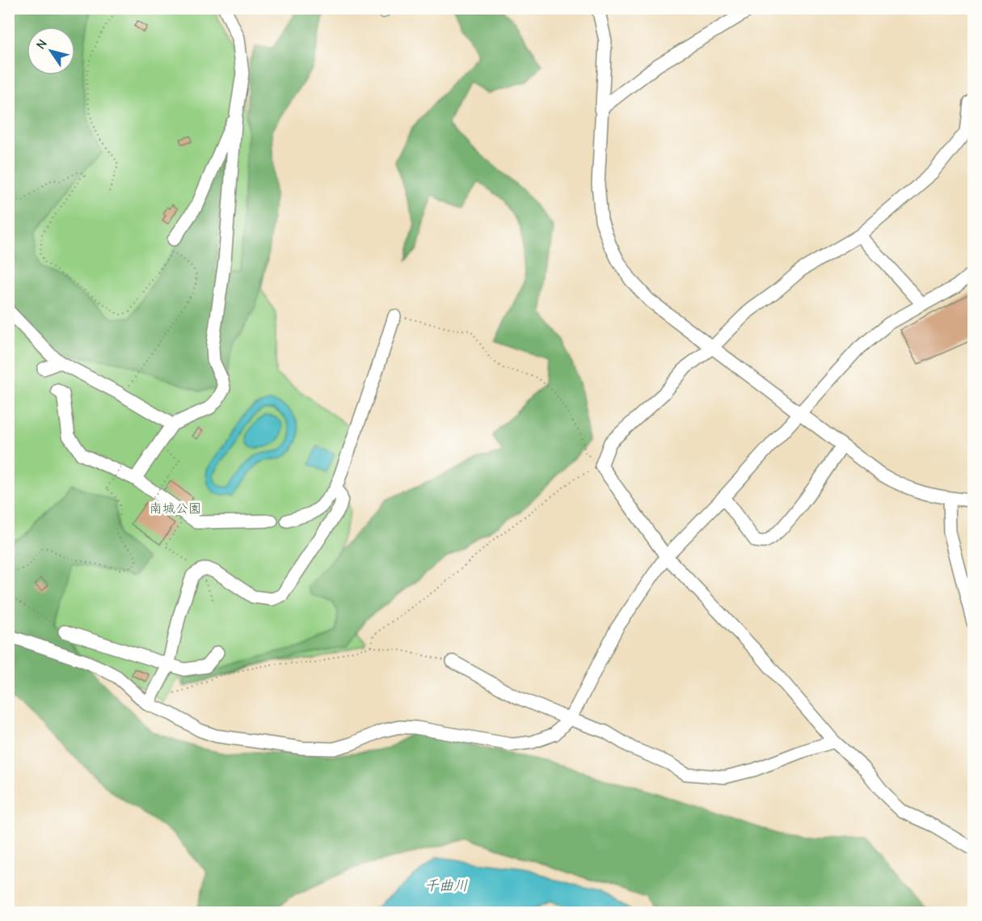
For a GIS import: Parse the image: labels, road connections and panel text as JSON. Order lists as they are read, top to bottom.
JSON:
{
  "water": ["千曲川"],
  "parks": ["南城公園"],
  "north": "top left"
}
